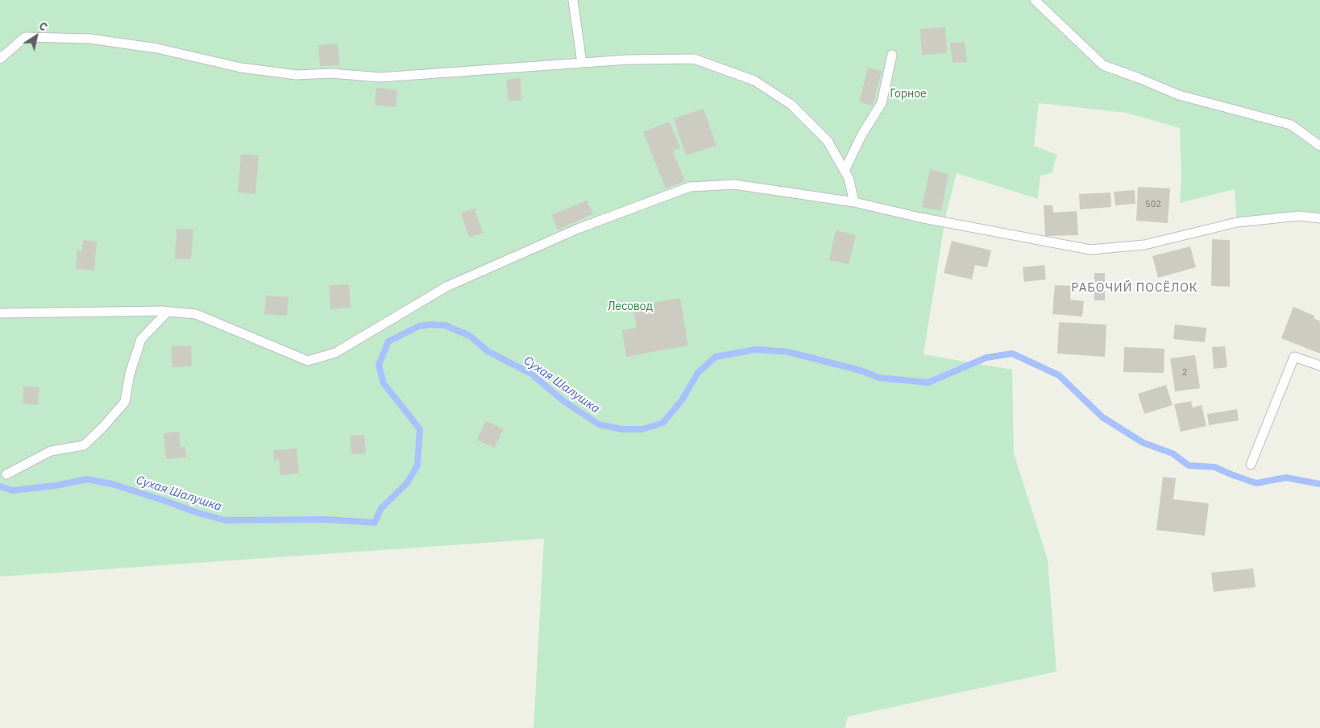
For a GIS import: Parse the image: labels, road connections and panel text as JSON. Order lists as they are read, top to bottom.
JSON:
{
  "districts": ["РАБОЧИЙ ПОСЁЛОК"],
  "water": ["Сухая Шалушка"],
  "parks": ["Горное", "Лесовод"],
  "house_numbers": ["502", "2"],
  "north": "top right"
}
